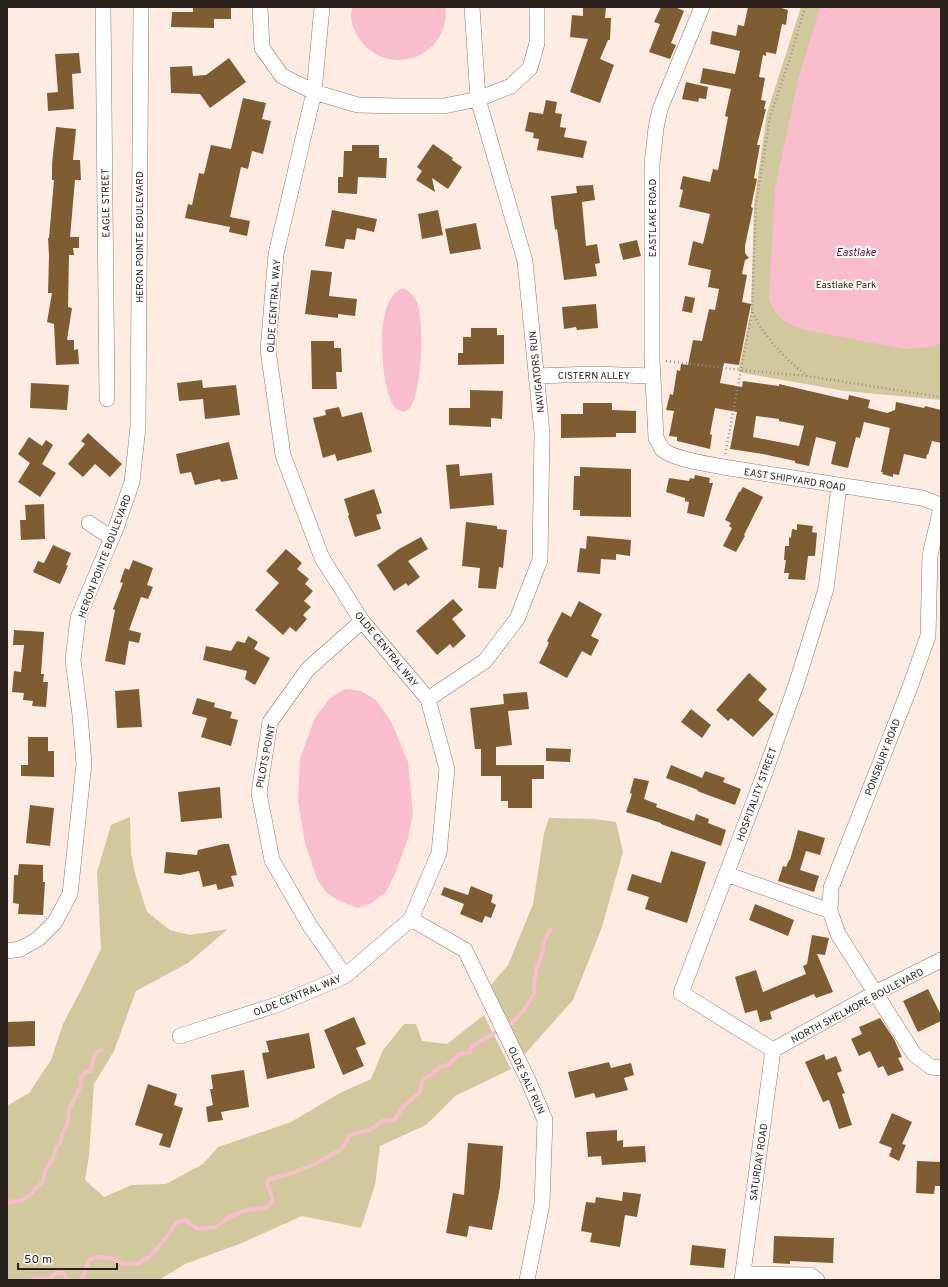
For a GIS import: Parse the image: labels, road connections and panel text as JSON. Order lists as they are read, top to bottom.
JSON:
{
  "streets": {
    "street": [
      "EAGLE STREET",
      "EASTLAKE ROAD",
      "HERON POINTE BOULEVARD",
      "OLDE CENTRAL WAY",
      "NAVIGATORS RUN",
      "CISTERN ALLEY",
      "EAST SHIPYARD ROAD",
      "PILOTS POINT",
      "PONSBURY ROAD",
      "HOSPITALITY STREET",
      "NORTH SHELMORE BOULEVARD",
      "OLDE SALT RUN",
      "SATURDAY ROAD"
    ]
  },
  "crossings": [
    ["EASTLAKE ROAD", "CISTERN ALLEY"],
    ["EASTLAKE ROAD", "EAST SHIPYARD ROAD"],
    ["OLDE CENTRAL WAY", "NAVIGATORS RUN"],
    ["OLDE CENTRAL WAY", "PILOTS POINT"],
    ["OLDE CENTRAL WAY", "OLDE SALT RUN"],
    ["NAVIGATORS RUN", "CISTERN ALLEY"],
    ["EAST SHIPYARD ROAD", "PONSBURY ROAD"],
    ["EAST SHIPYARD ROAD", "HOSPITALITY STREET"],
    ["PONSBURY ROAD", "NORTH SHELMORE BOULEVARD"],
    ["HOSPITALITY STREET", "NORTH SHELMORE BOULEVARD"],
    ["HOSPITALITY STREET", "SATURDAY ROAD"],
    ["NORTH SHELMORE BOULEVARD", "SATURDAY ROAD"]
  ],
  "water": ["Eastlake"],
  "parks": ["Eastlake Park"],
  "scale_bar": "50 m"
}
